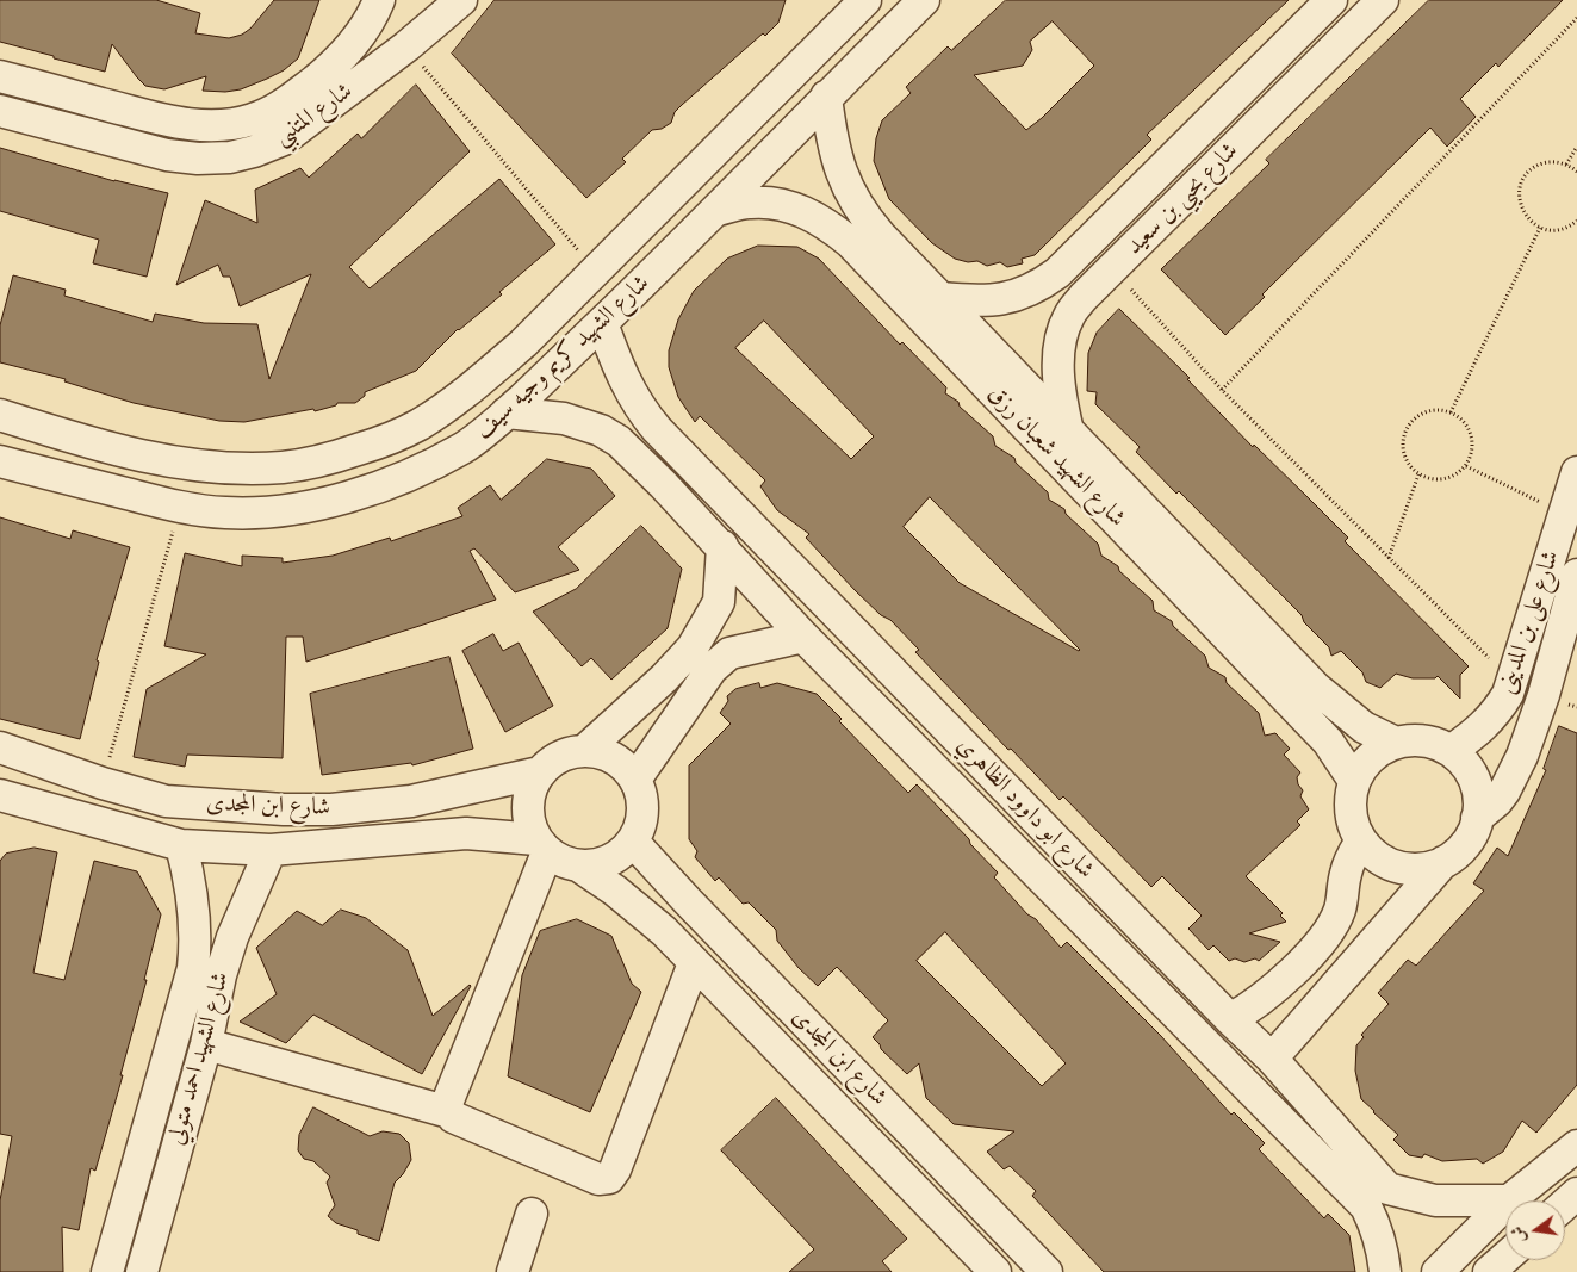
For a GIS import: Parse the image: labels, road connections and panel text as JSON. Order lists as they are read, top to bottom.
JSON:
{
  "streets": {
    "street": [
      "شارع المتنبي",
      "شارع يحيي بن سعيد",
      "شارع الشهيد كريم وجيه سيف",
      "شارع الشهيد شعبان رزق",
      "شارع على بن المدينى",
      "شارع ابن المجدى",
      "شارع ابو داوود الظاهري",
      "شارع الشهيد احمد متولي"
    ]
  },
  "crossings": [
    ["شارع يحيي بن سعيد", "شارع الشهيد شعبان رزق"],
    ["شارع الشهيد كريم وجيه سيف", "شارع الشهيد شعبان رزق"],
    ["شارع الشهيد كريم وجيه سيف", "شارع ابو داوود الظاهري"],
    ["شارع الشهيد شعبان رزق", "شارع على بن المدينى"],
    ["شارع ابن المجدى", "شارع الشهيد احمد متولي"]
  ],
  "north": "left"
}
